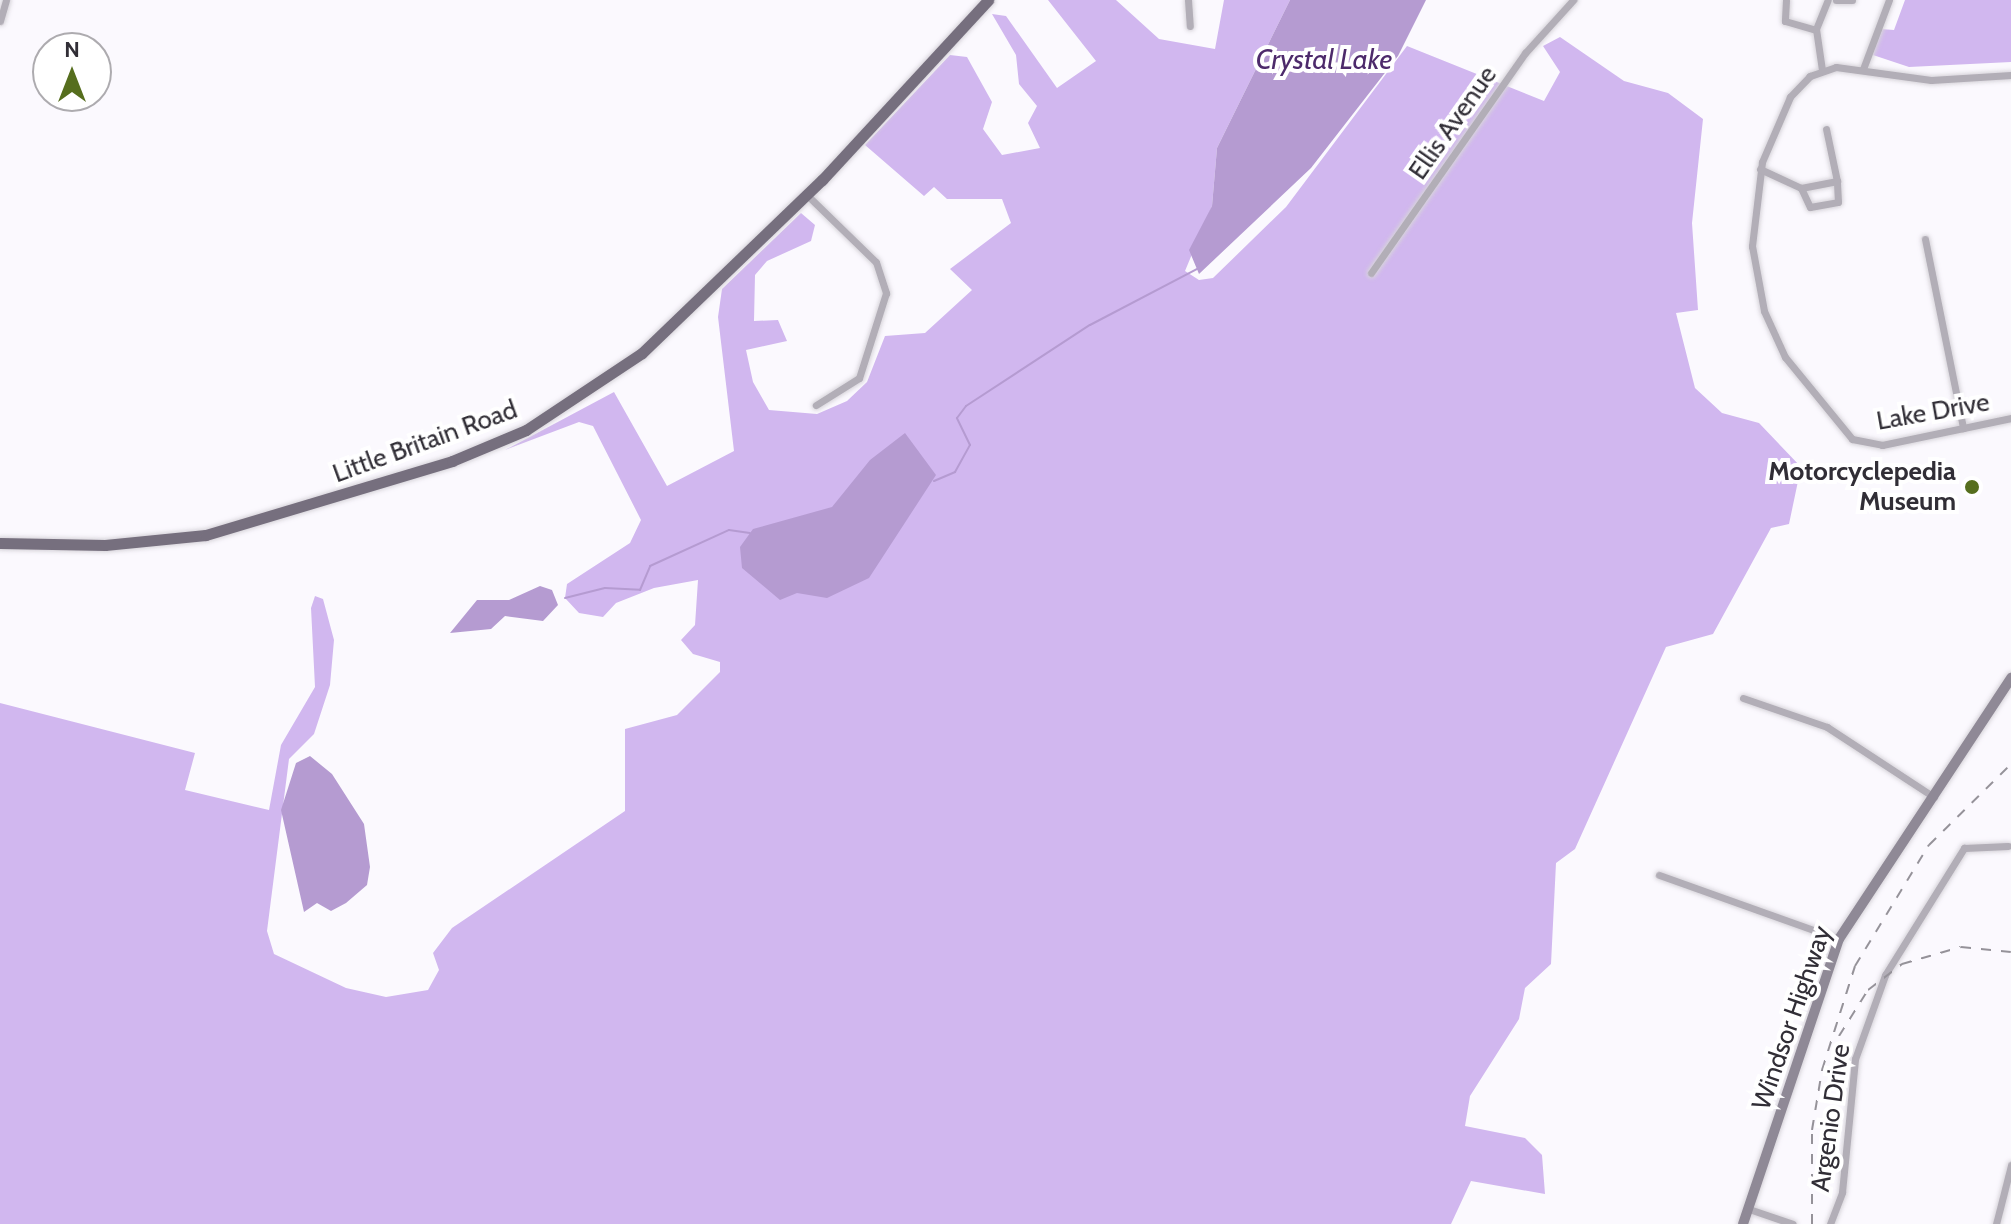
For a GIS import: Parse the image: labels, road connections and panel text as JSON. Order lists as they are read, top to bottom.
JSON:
{
  "streets": {
    "main road": ["Little Britain Road", "Windsor Highway"],
    "street": ["Ellis Avenue", "Lake Drive", "Argenio Drive"]
  },
  "water": ["Crystal Lake"],
  "places": ["Motorcyclepedia Museum"],
  "north": "top"
}
